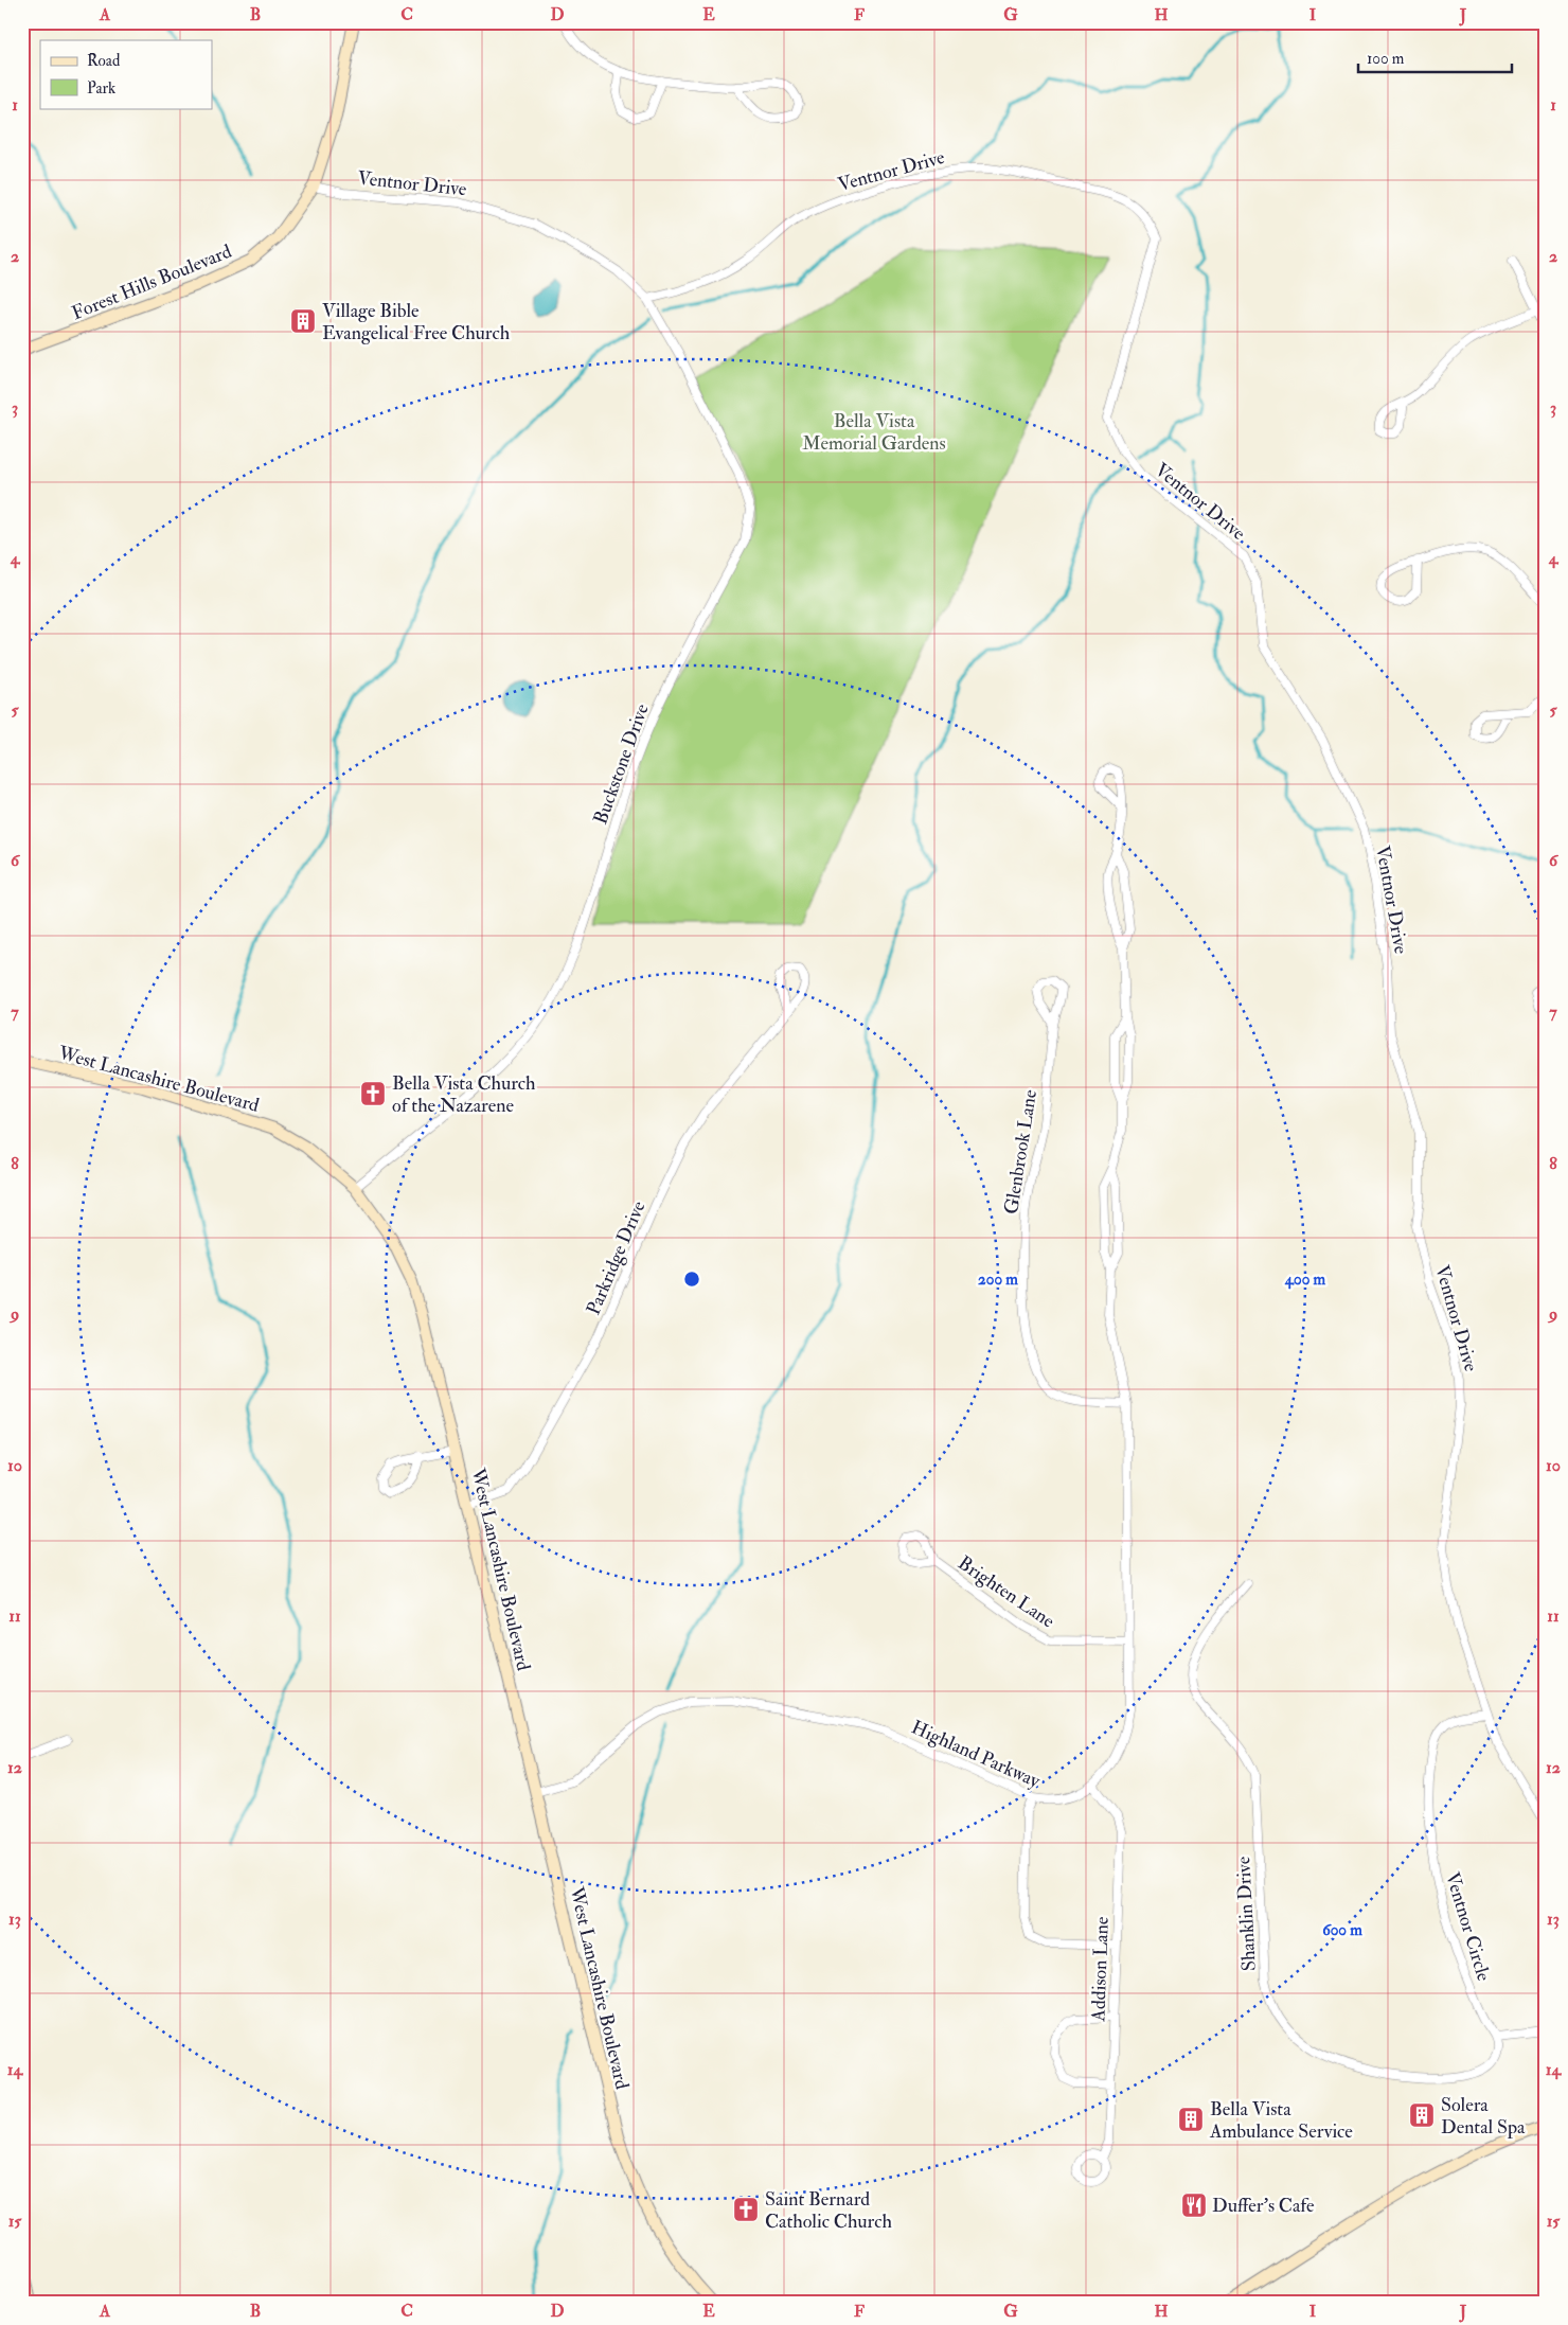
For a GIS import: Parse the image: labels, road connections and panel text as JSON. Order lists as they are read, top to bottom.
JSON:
{
  "streets": {
    "main road": ["Forest Hills Boulevard", "West Lancashire Boulevard"],
    "street": [
      "Ventnor Drive",
      "Buckstone Drive",
      "Glenbrook Lane",
      "Parkridge Drive",
      "Brighten Lane",
      "Highland Parkway",
      "Shanklin Drive",
      "Ventnor Circle",
      "Addison Lane"
    ]
  },
  "crossings": [
    ["Ventnor Drive", "Forest Hills Boulevard"],
    ["Ventnor Drive", "Buckstone Drive"],
    ["Ventnor Drive", "Ventnor Circle"],
    ["Buckstone Drive", "West Lancashire Boulevard"],
    ["West Lancashire Boulevard", "Parkridge Drive"],
    ["West Lancashire Boulevard", "Highland Parkway"],
    ["Highland Parkway", "Addison Lane"],
    ["Shanklin Drive", "Ventnor Circle"]
  ],
  "parks": ["Bella Vista Memorial Gardens"],
  "places": {
    "building": ["Village Bible Evangelical Free Church", "Solera Dental Spa", "Bella Vista Ambulance Service"],
    "church": ["Bella Vista Church of the Nazarene", "Saint Bernard Catholic Church"],
    "restaurant": ["Duffer's Cafe"]
  },
  "legend": ["Road", "Park"],
  "scale_bar": "100 m",
  "grid": {
    "columns": [
      "A",
      "B",
      "C",
      "D",
      "E",
      "F",
      "G",
      "H",
      "I",
      "J"
    ],
    "rows": [
      "1",
      "2",
      "3",
      "4",
      "5",
      "6",
      "7",
      "8",
      "9",
      "10",
      "11",
      "12",
      "13",
      "14",
      "15"
    ]
  },
  "rings": ["200 m", "400 m", "600 m"]
}
